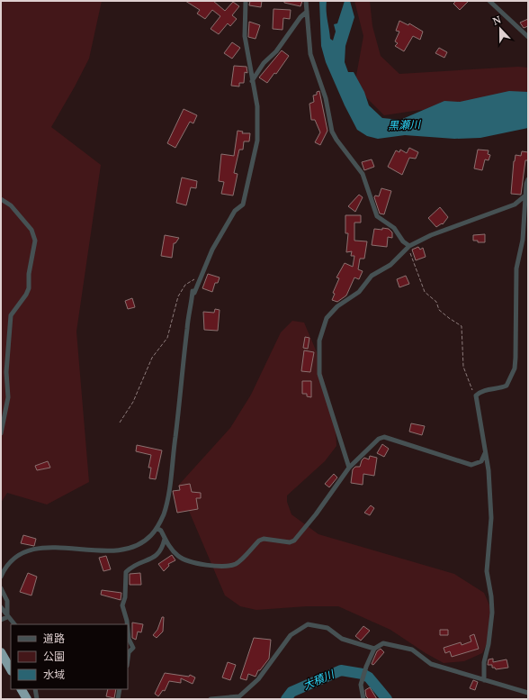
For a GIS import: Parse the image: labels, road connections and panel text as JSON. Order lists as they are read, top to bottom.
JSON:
{
  "water": ["黒瀬川", "大積川"],
  "legend": ["道路", "公園", "水域"],
  "north": "top"
}
